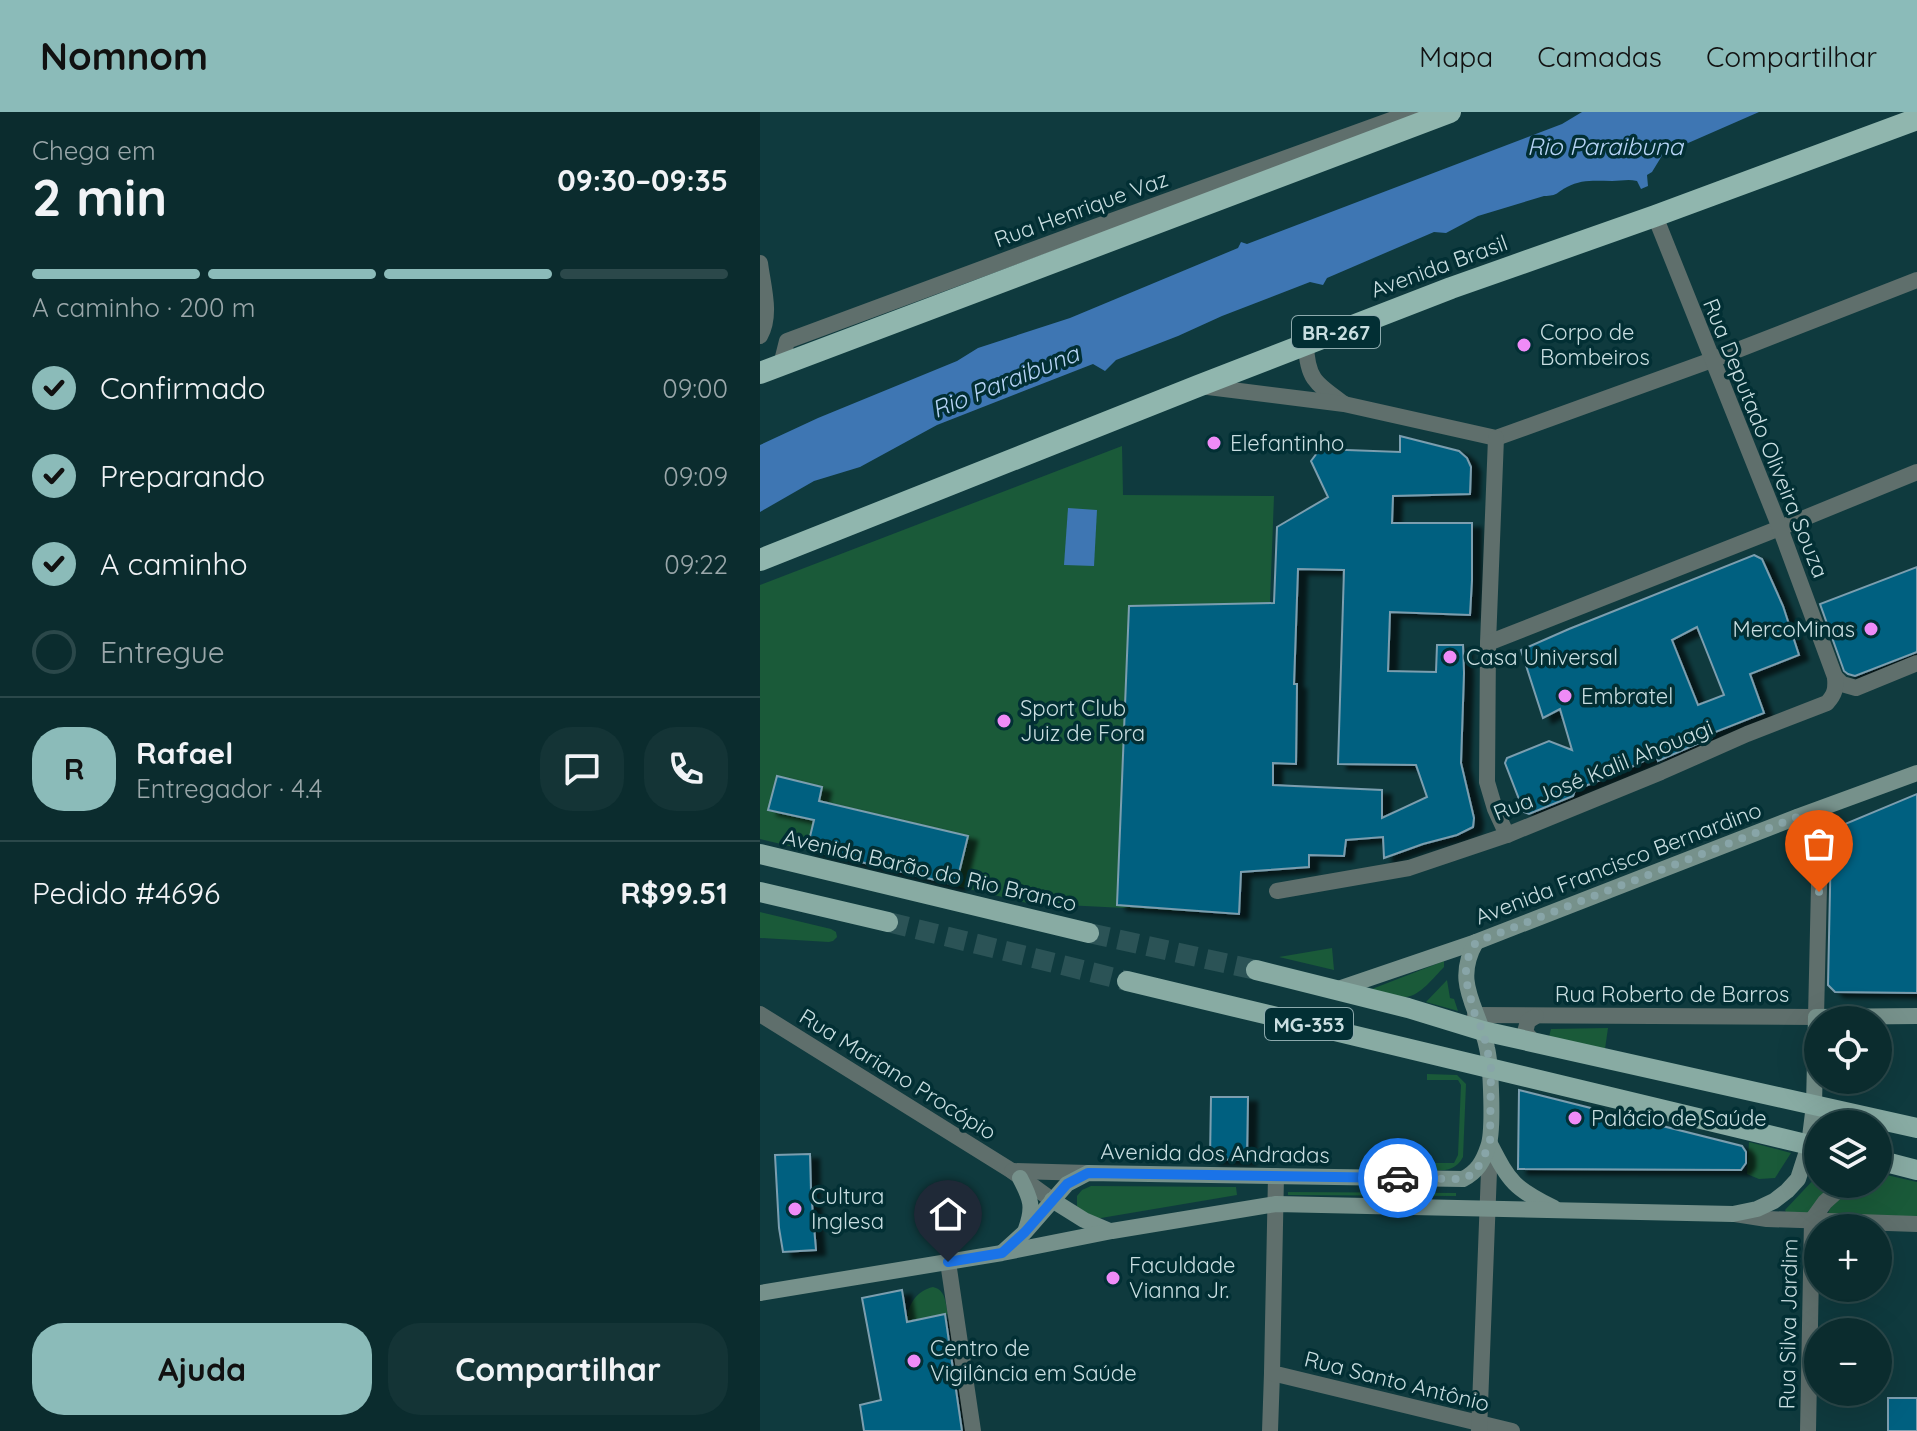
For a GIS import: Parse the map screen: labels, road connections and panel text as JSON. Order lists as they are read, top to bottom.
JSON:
{
  "streets": {
    "highway": ["Avenida Brasil", "BR-267"],
    "main road": [
      "Avenida Francisco Bernardino",
      "Avenida Barão do Rio Branco",
      "Rua Roberto de Barros",
      "MG-353",
      "Avenida dos Andradas"
    ],
    "street": [
      "Rua Henrique Vaz",
      "Rua Deputado Oliveira Souza",
      "Rua José Kalil Ahouagi",
      "Rua Mariano Procópio",
      "Rua Silva Jardim",
      "Rua Santo Antônio"
    ]
  },
  "crossings": [
    ["Avenida Brasil", "Rua Deputado Oliveira Souza"],
    ["Rua Deputado Oliveira Souza", "Rua José Kalil Ahouagi"],
    ["Rua Mariano Procópio", "Avenida dos Andradas"]
  ],
  "water": ["Rio Paraibuna"],
  "places": [
    "Corpo de Bombeiros",
    "Elefantinho",
    "MercoMinas",
    "Casa Universal",
    "Embratel",
    "Sport Club Juiz de Fora",
    "Palácio de Saúde",
    "Cultura Inglesa",
    "Faculdade Vianna Jr.",
    "Centro de Vigilância em Saúde"
  ],
  "page": {
    "header": "Nomnom",
    "nav": ["Mapa", "Camadas", "Compartilhar"],
    "heading": ["2 min", "Chega em", "09:30–09:35"],
    "panel": [
      "Rafael",
      "Entregador · 4.4",
      "Pedido #4696",
      "R$99.51"
    ],
    "bar": "A caminho · 200 m",
    "list": [
      ["Confirmado", "09:00"],
      ["Preparando", "09:09"],
      ["A caminho", "09:22"],
      "Entregue"
    ],
    "round": "R",
    "map_buttons": ["+", "−"],
    "buttons": ["Ajuda", "Compartilhar"]
  }
}
